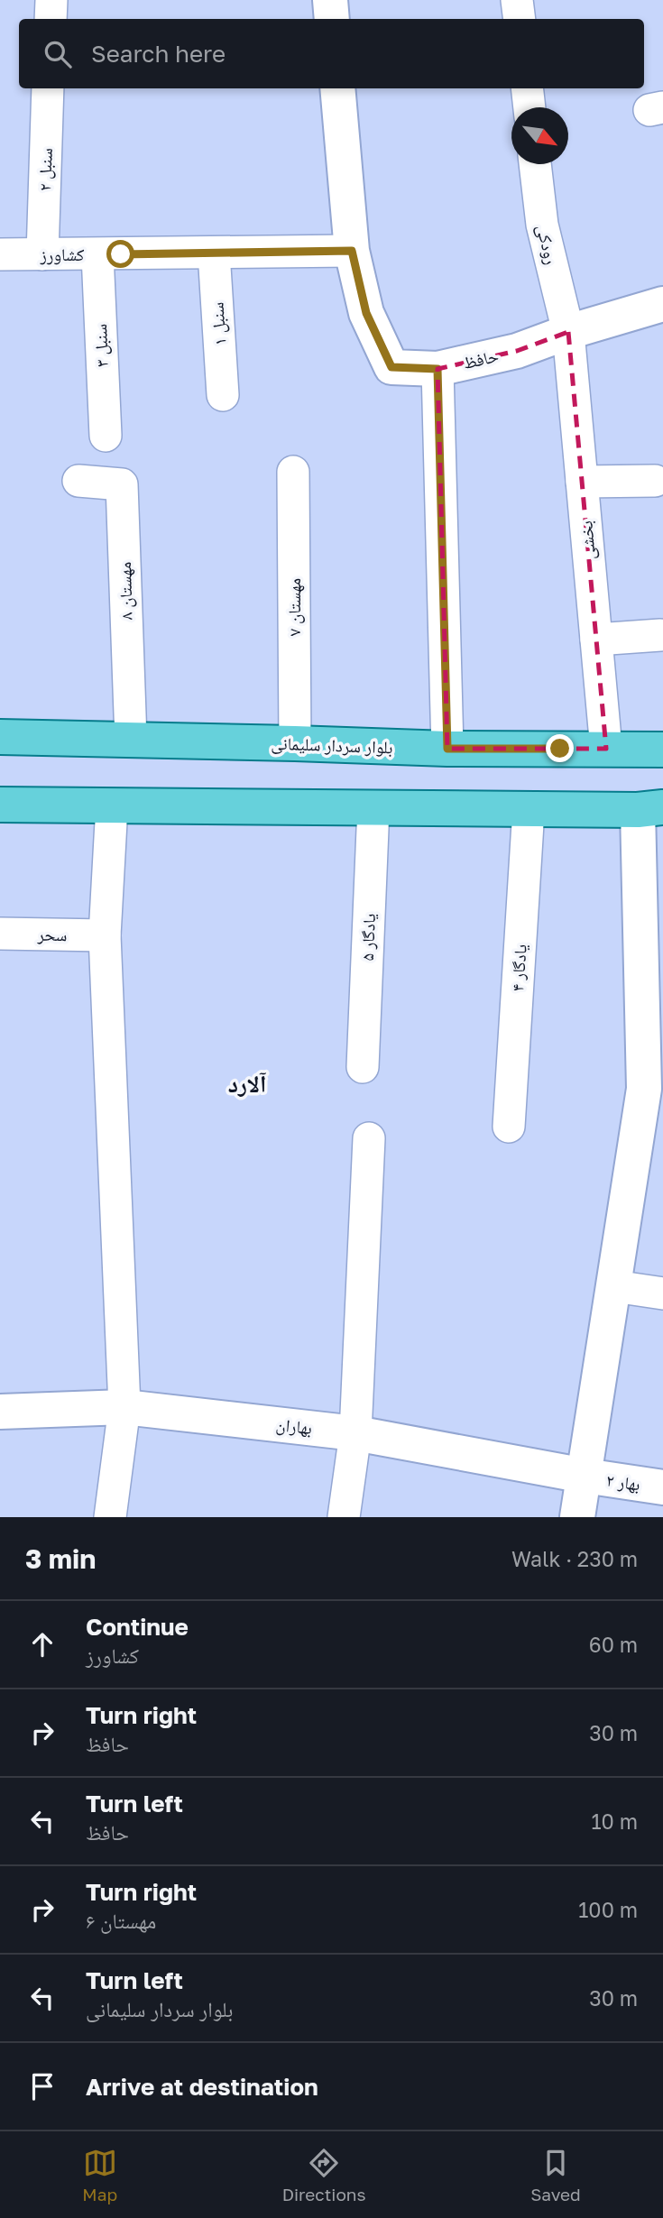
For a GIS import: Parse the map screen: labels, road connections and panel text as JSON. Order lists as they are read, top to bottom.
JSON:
{
  "streets": {
    "main road": ["بلوار سردار سلیمانی"],
    "street": [
      "سنبل ۲",
      "رودکی",
      "کشاورز",
      "سنبل ۱",
      "سنبل ۳",
      "حافظ",
      "بخشی",
      "مهستان ۸",
      "مهستان ۷",
      "سحر",
      "یادگار ۵",
      "یادگار ۴",
      "بهاران",
      "بهار ۲"
    ]
  },
  "crossings": [
    ["سنبل ۲", "کشاورز"],
    ["رودکی", "حافظ"],
    ["رودکی", "بخشی"],
    ["کشاورز", "سنبل ۱"],
    ["کشاورز", "سنبل ۳"],
    ["کشاورز", "حافظ"],
    ["حافظ", "بخشی"],
    ["بخشی", "بلوار سردار سلیمانی"],
    ["مهستان ۸", "بلوار سردار سلیمانی"],
    ["مهستان ۷", "بلوار سردار سلیمانی"],
    ["بهاران", "بهار ۲"]
  ],
  "districts": ["آلارد"],
  "north": "bottom right",
  "page": {
    "search": "Search here",
    "heading": ["3 min", "Walk · 230 m"],
    "list": [
      ["Continue", "کشاورز", "60 m"],
      ["Turn right", "حافظ", "30 m"],
      ["Turn left", "حافظ", "10 m"],
      ["Turn right", "مهستان ۶", "100 m"],
      ["Turn left", "بلوار سردار سلیمانی", "30 m"],
      "Arrive at destination"
    ],
    "nav": ["Map", "Directions", "Saved"]
  }
}
